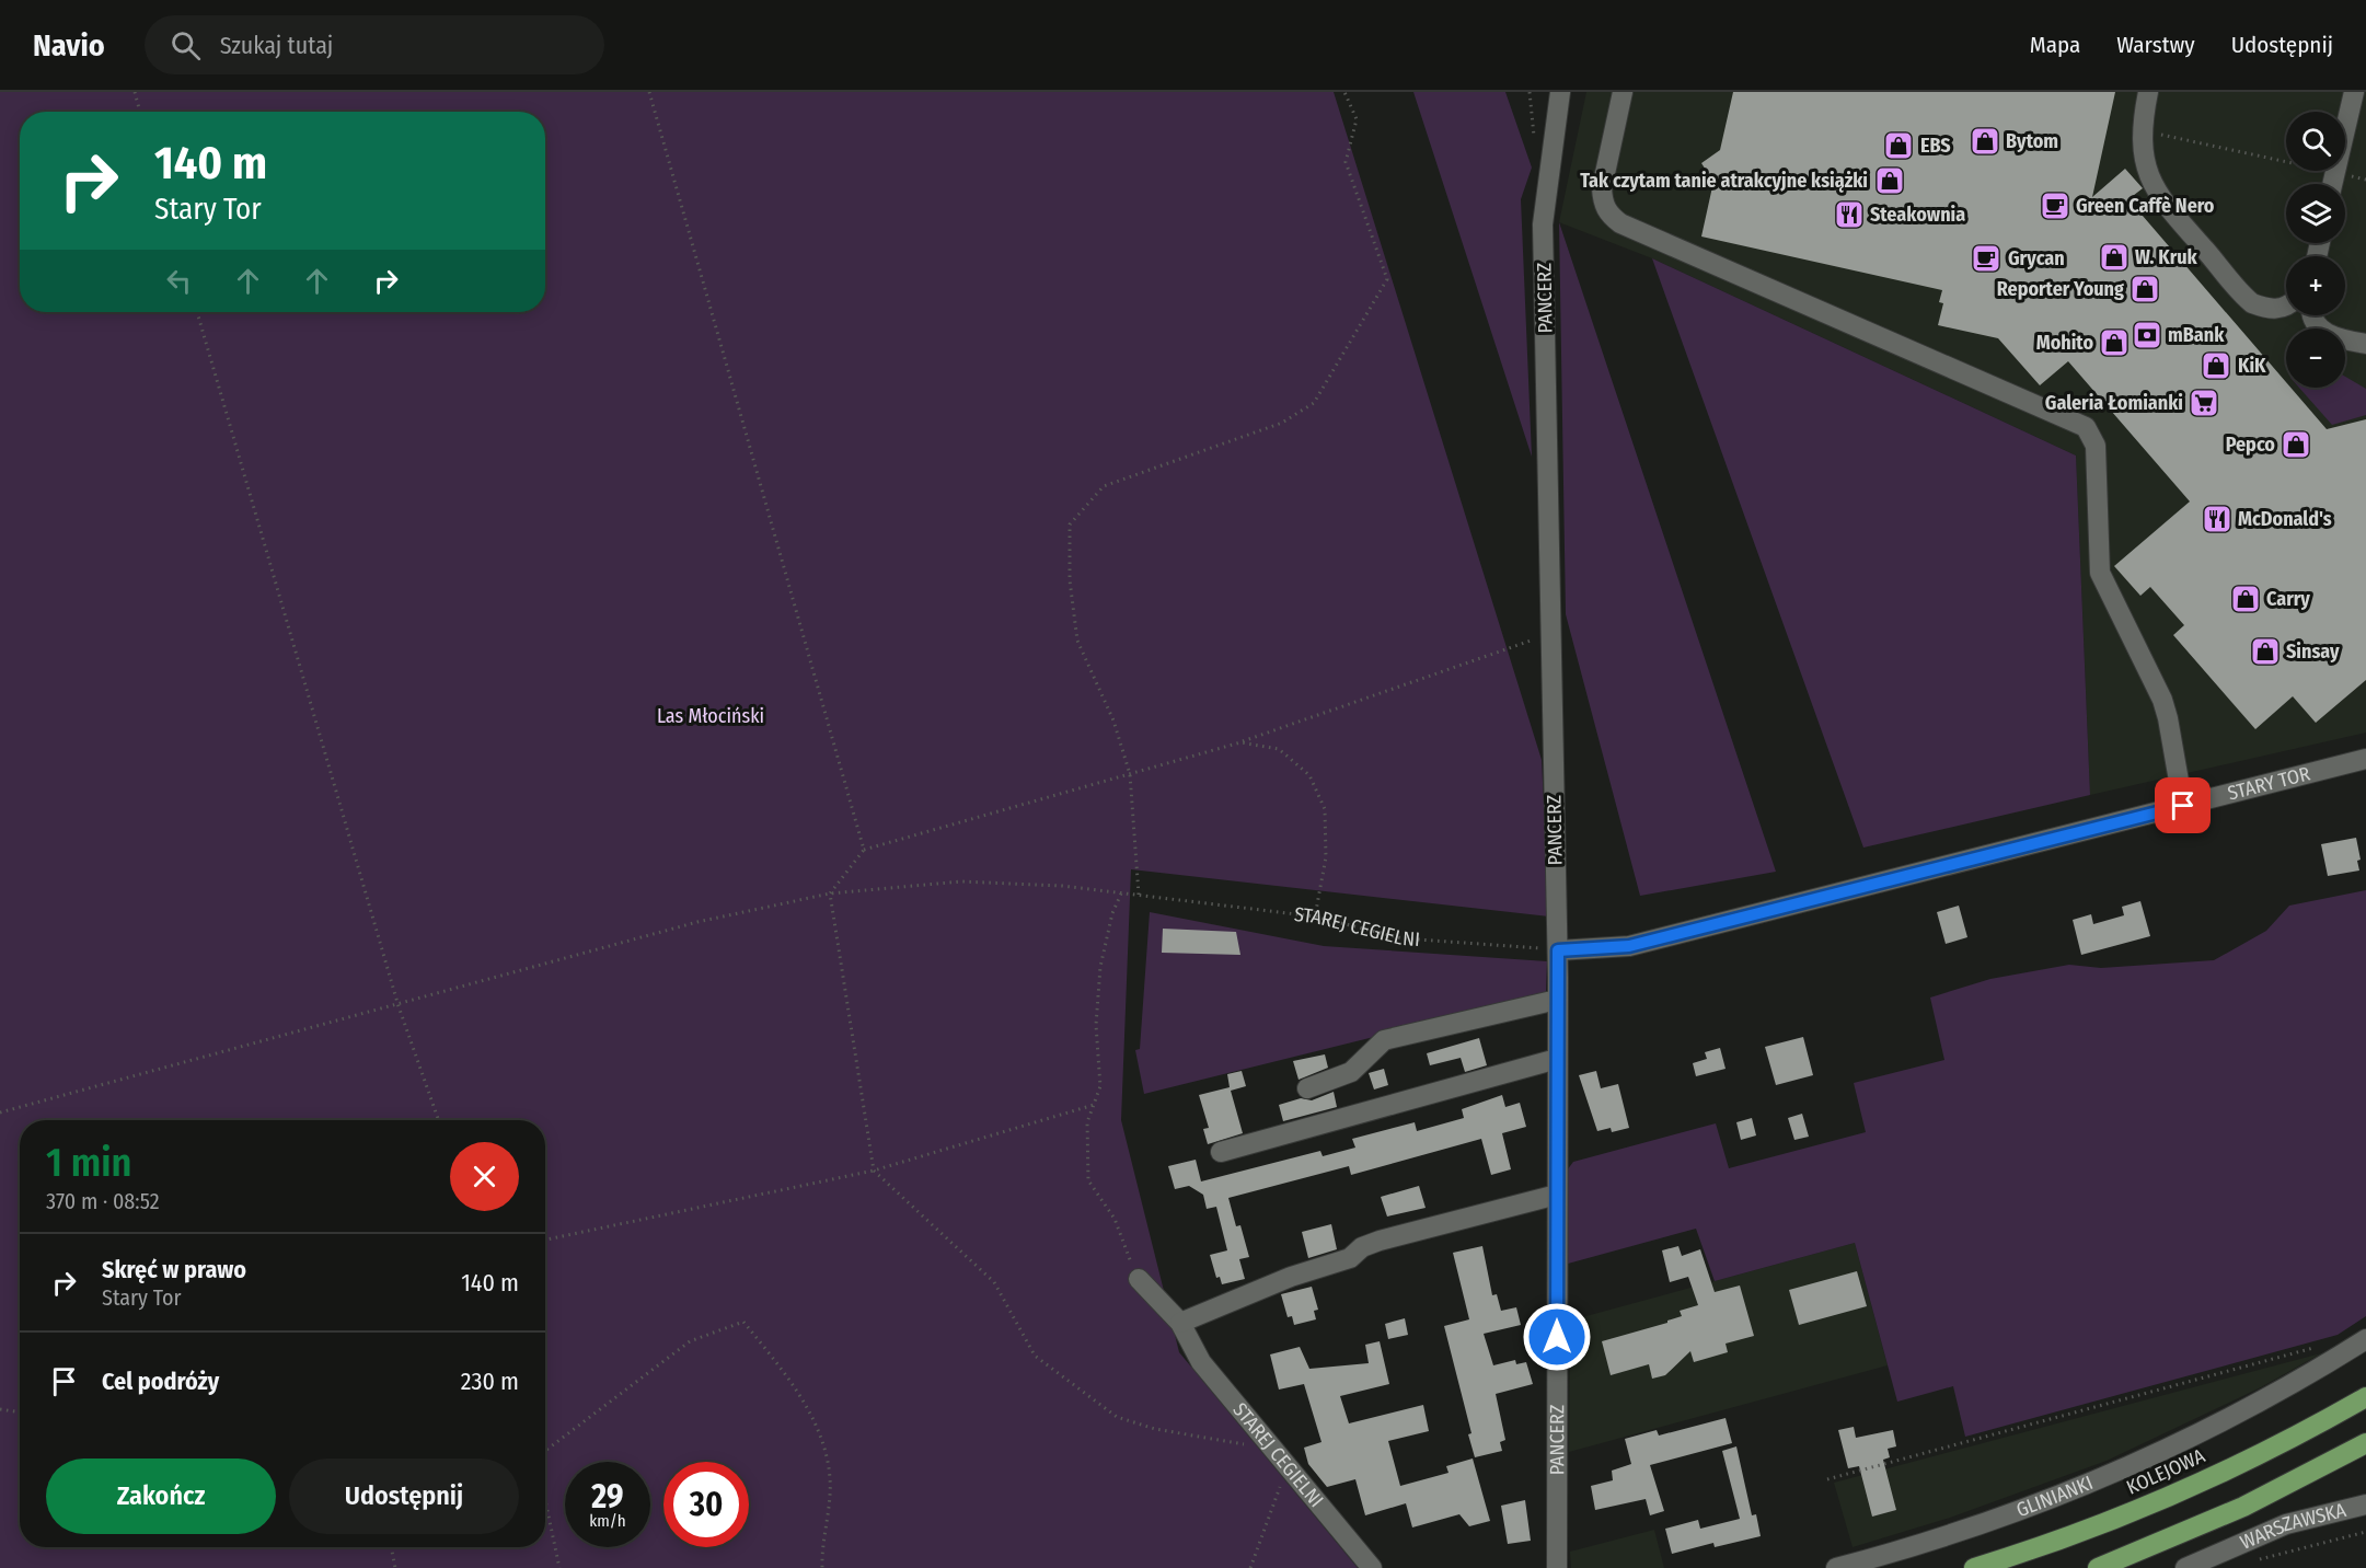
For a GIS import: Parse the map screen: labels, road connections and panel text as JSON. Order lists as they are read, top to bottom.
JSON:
{
  "streets": {
    "highway": ["KOLEJOWA"],
    "street": [
      "PANCERZ",
      "STARY TOR",
      "STAREJ CEGIELNI",
      "GLINIANKI",
      "WARSZAWSKA"
    ]
  },
  "crossings": [
    ["PANCERZ", "STARY TOR"],
    ["PANCERZ", "STAREJ CEGIELNI"],
    ["STARY TOR", "STAREJ CEGIELNI"]
  ],
  "parks": ["Las Młociński"],
  "places": {
    "shop": [
      "Bytom",
      "EBS",
      "Tak czytam tanie atrakcyjne książki",
      "W. Kruk",
      "Reporter Young",
      "Mohito",
      "KiK",
      "Pepco",
      "Carry",
      "Sinsay"
    ],
    "cafe": ["Green Caffè Nero", "Grycan"],
    "restaurant": ["Steakownia", "McDonald's"],
    "bank": ["mBank"],
    "supermarket": ["Galeria Łomianki"]
  },
  "page": {
    "header": "Navio",
    "search": "Szukaj tutaj",
    "nav": ["Mapa", "Warstwy", "Udostępnij"],
    "map_buttons": ["+", "−"],
    "turn": ["140 m", "Stary Tor"],
    "heading": ["1 min", "370 m · 08:52"],
    "list": [
      {
        "name": "Skręć w prawo",
        "note": "Stary Tor",
        "value": "140 m"
      },
      {
        "name": "Cel podróży",
        "value": "230 m"
      }
    ],
    "buttons": ["Zakończ", "Udostępnij"],
    "speed": "29 km/h",
    "limit": "30"
  }
}
